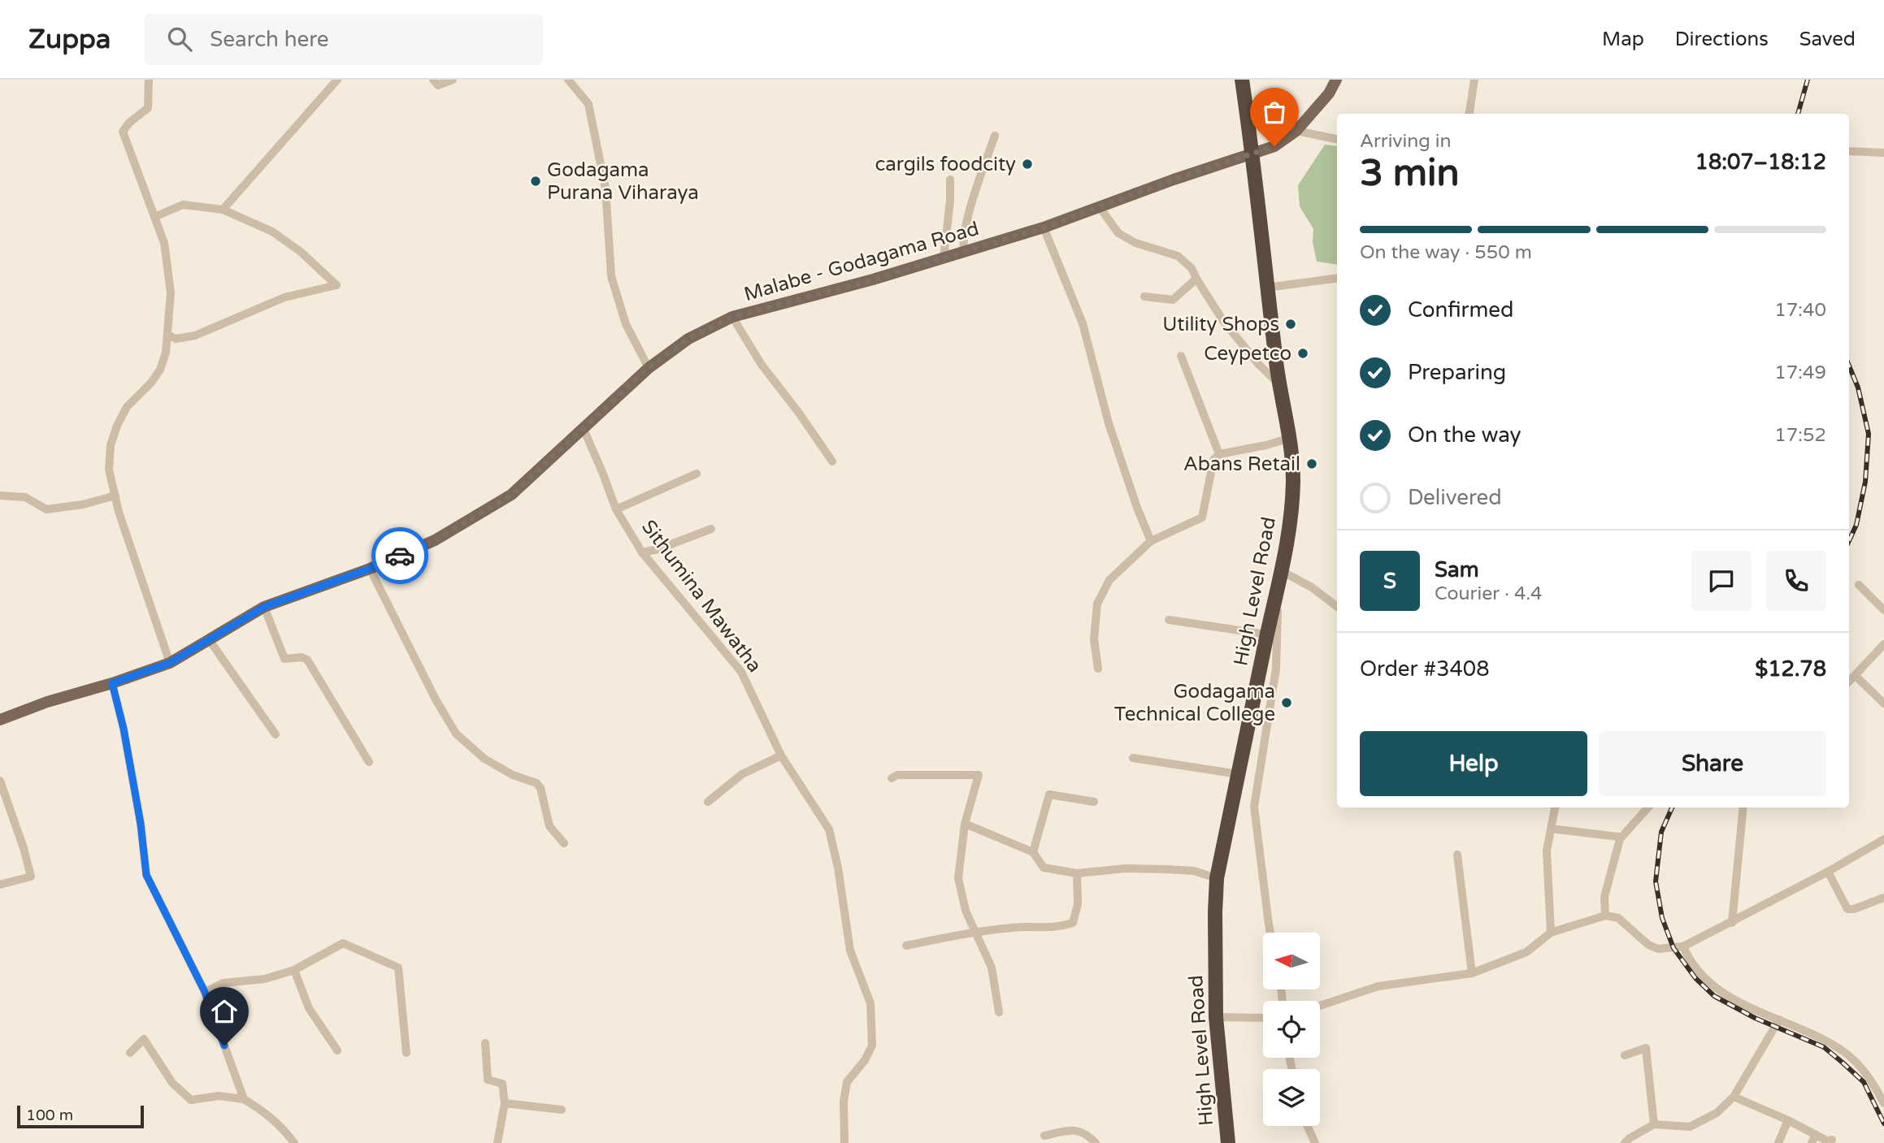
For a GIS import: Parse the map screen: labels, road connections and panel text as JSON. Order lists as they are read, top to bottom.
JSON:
{
  "streets": {
    "highway": ["High Level Road"],
    "main road": ["Malabe - Godagama Road"],
    "street": ["Sithumina Mawatha"]
  },
  "crossings": [
    ["Malabe - Godagama Road", "High Level Road"],
    ["Malabe - Godagama Road", "Sithumina Mawatha"]
  ],
  "places": [
    "cargils foodcity",
    "Godagama Purana Viharaya",
    "Utility Shops",
    "Ceypetco",
    "Abans Retail",
    "Godagama Technical College"
  ],
  "scale_bar": "100 m",
  "north": "left",
  "page": {
    "header": "Zuppa",
    "search": "Search here",
    "nav": ["Map", "Directions", "Saved"],
    "heading": ["3 min", "Arriving in", "18:07–18:12"],
    "panel": [
      "Sam",
      "Courier · 4.4",
      "Order #3408",
      "$12.78"
    ],
    "bar": "On the way · 550 m",
    "list": [
      ["Confirmed", "17:40"],
      ["Preparing", "17:49"],
      ["On the way", "17:52"],
      "Delivered"
    ],
    "round": "S",
    "buttons": ["Help", "Share"],
    "scale": "100 m"
  }
}
